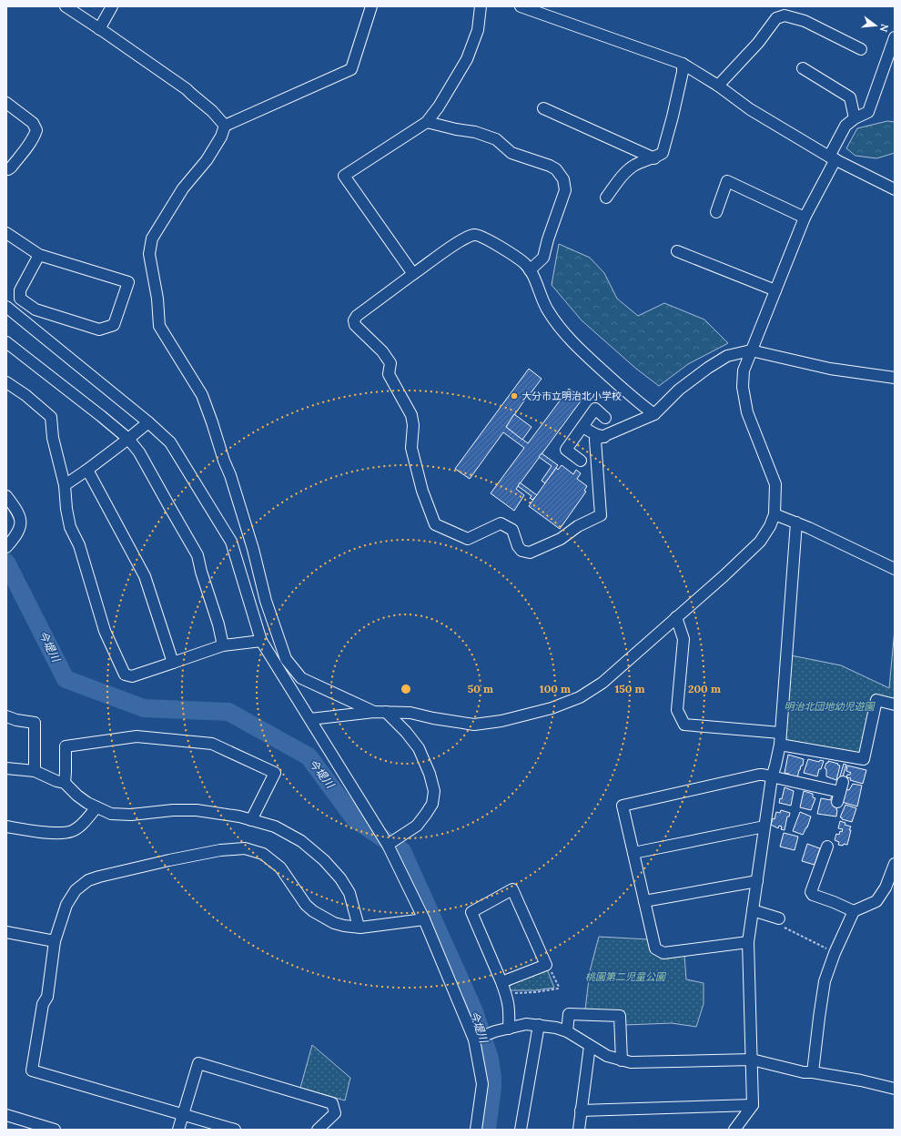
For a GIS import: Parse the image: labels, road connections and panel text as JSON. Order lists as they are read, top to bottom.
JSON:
{
  "water": ["今堤川"],
  "parks": ["明治北団地幼児遊園", "桃園第二児童公園"],
  "places": ["大分市立明治北小学校"],
  "north": "right",
  "rings": [
    "50 m",
    "100 m",
    "150 m",
    "200 m"
  ]
}
